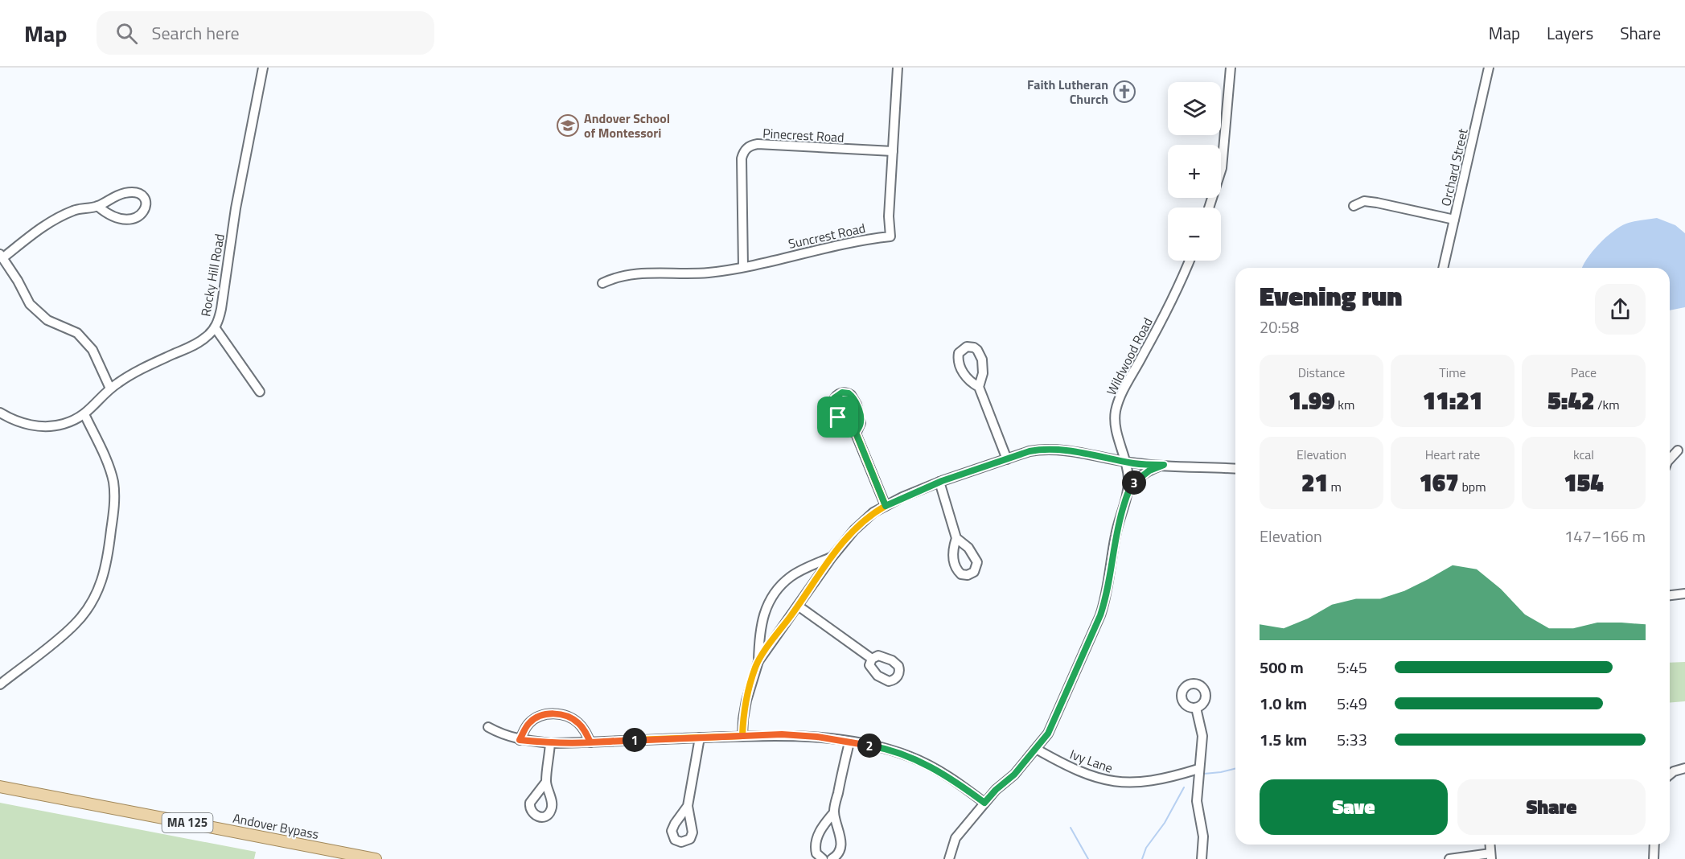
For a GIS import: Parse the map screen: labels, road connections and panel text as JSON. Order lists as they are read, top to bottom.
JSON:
{
  "streets": {
    "main road": ["MA 125", "Andover Bypass"],
    "street": [
      "Pinecrest Road",
      "Orchard Street",
      "Suncrest Road",
      "Rocky Hill Road",
      "Wildwood Road",
      "Ivy Lane"
    ]
  },
  "crossings": [
    ["Pinecrest Road", "Suncrest Road"],
    ["Wildwood Road", "Ivy Lane"]
  ],
  "places": {
    "church": ["Faith Lutheran Church"],
    "school or university": ["Andover School of Montessori"]
  },
  "page": {
    "header": "Map",
    "search": "Search here",
    "nav": ["Map", "Layers", "Share"],
    "map_buttons": ["+", "−"],
    "heading": ["Evening run", "20:58"],
    "stats": [
      ["Distance", "1.99 km"],
      ["Time", "11:21"],
      ["Pace", "5:42 /km"],
      ["Elevation", "21 m"],
      ["Heart rate", "167 bpm"],
      ["kcal", "154"]
    ],
    "pins": ["3", "1", "2"],
    "chart": ["Elevation", "147–166 m"],
    "list": [
      {
        "name": "500 m",
        "note": "5:45"
      },
      {
        "name": "1.0 km",
        "note": "5:49"
      },
      {
        "name": "1.5 km",
        "note": "5:33"
      }
    ],
    "buttons": ["Save", "Share"]
  }
}
